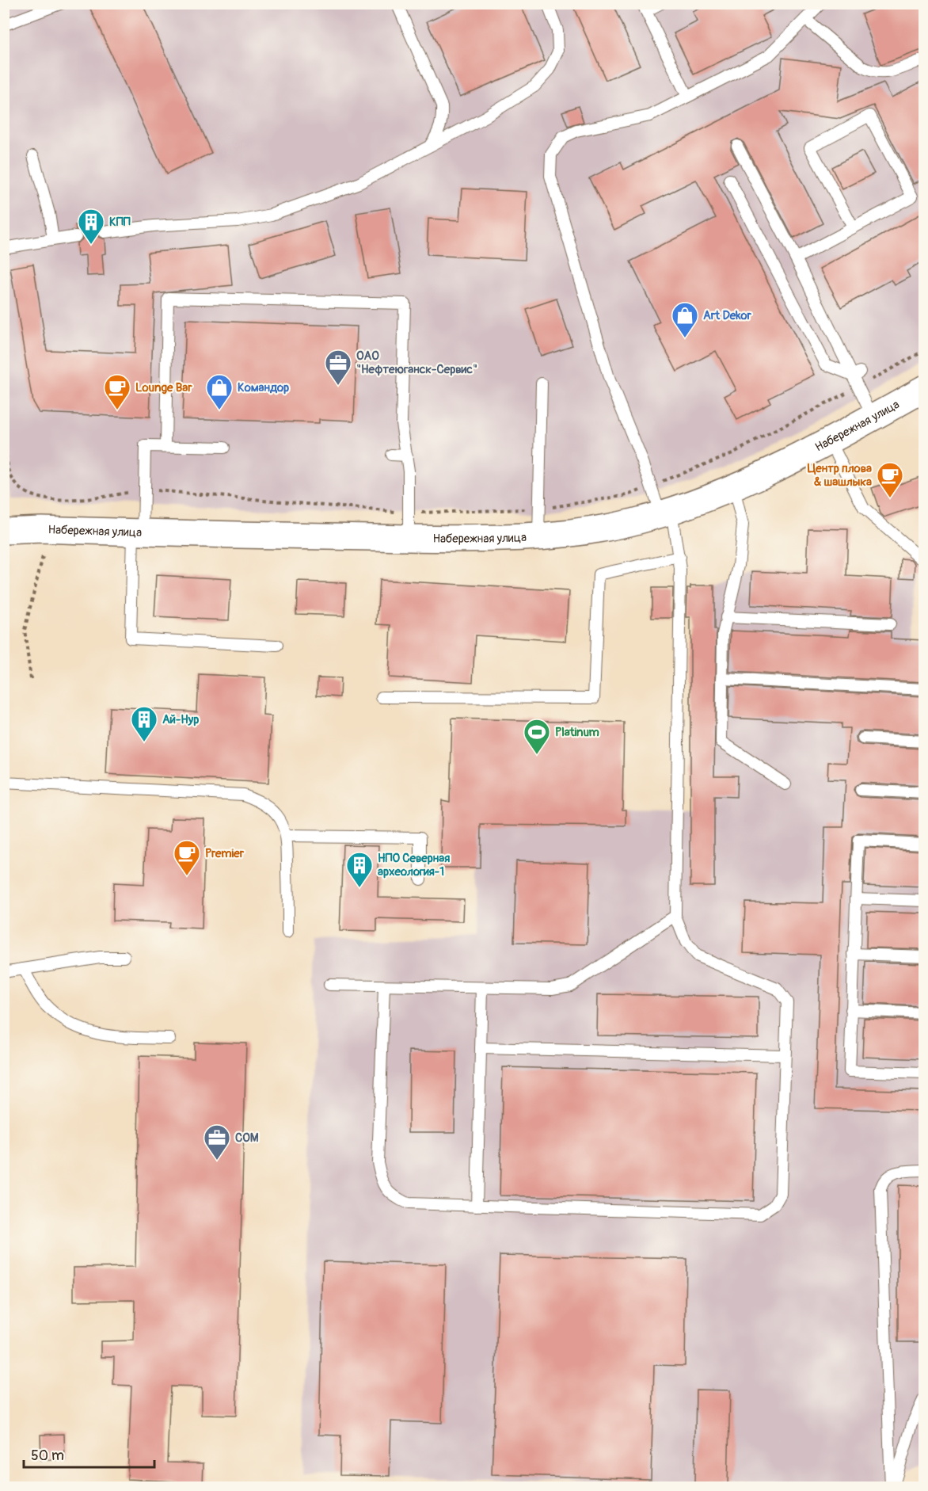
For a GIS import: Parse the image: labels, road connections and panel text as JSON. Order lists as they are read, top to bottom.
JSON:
{
  "streets": {
    "street": ["Набережная улица"]
  },
  "places": {
    "building": ["КПП", "Ай-Нур", "НПО Северная археология-1"],
    "shop": ["Art Dekor", "Командор"],
    "office": ["ОАО \"Нефтеюганск-Сервис\"", "СОМ"],
    "cafe": ["Lounge Bar", "Центр плова & шашлыка", "Premier"],
    "sports": ["Platinum"]
  },
  "scale_bar": "50 m"
}
